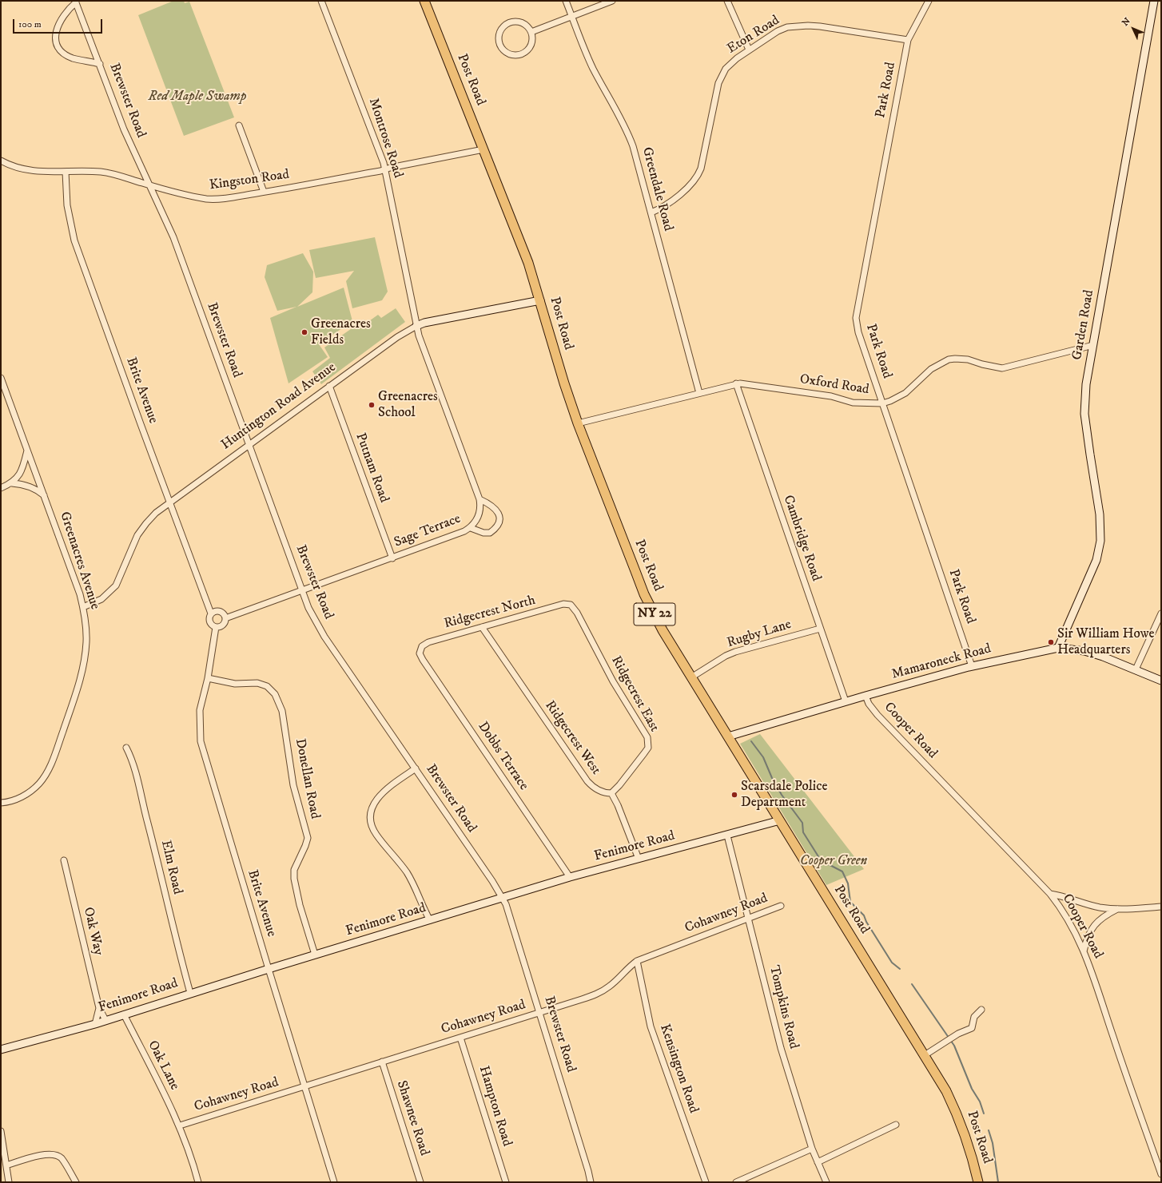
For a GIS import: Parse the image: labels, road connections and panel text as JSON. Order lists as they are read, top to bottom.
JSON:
{
  "streets": {
    "main road": ["Post Road", "NY 22"],
    "street": [
      "Eton Road",
      "Park Road",
      "Brewster Road",
      "Montrose Road",
      "Kingston Road",
      "Greendale Road",
      "Garden Road",
      "Oxford Road",
      "Brite Avenue",
      "Huntington Road Avenue",
      "Putnam Road",
      "Sage Terrace",
      "Cambridge Road",
      "Greenacres Avenue",
      "Ridgecrest North",
      "Rugby Lane",
      "Mamaroneck Road",
      "Ridgecrest East",
      "Cooper Road",
      "Ridgecrest West",
      "Dobbs Terrace",
      "Donellan Road",
      "Fenimore Road",
      "Elm Road",
      "Cohawney Road",
      "Oak Way",
      "Tompkins Road",
      "Oak Lane",
      "Kensington Road",
      "Hampton Road",
      "Shawnee Road"
    ]
  },
  "crossings": [
    ["Eton Road", "Park Road"],
    ["Eton Road", "Greendale Road"],
    ["Post Road", "Kingston Road"],
    ["Post Road", "Oxford Road"],
    ["Post Road", "Huntington Road Avenue"],
    ["Post Road", "Rugby Lane"],
    ["Post Road", "Mamaroneck Road"],
    ["Post Road", "Fenimore Road"],
    ["Park Road", "Oxford Road"],
    ["Park Road", "Mamaroneck Road"],
    ["Brewster Road", "Kingston Road"],
    ["Brewster Road", "Huntington Road Avenue"],
    ["Brewster Road", "Sage Terrace"],
    ["Brewster Road", "Fenimore Road"],
    ["Brewster Road", "Cohawney Road"],
    ["Montrose Road", "Kingston Road"],
    ["Montrose Road", "Huntington Road Avenue"],
    ["Montrose Road", "Sage Terrace"],
    ["Kingston Road", "Brite Avenue"],
    ["Greendale Road", "Oxford Road"],
    ["Garden Road", "Oxford Road"],
    ["Garden Road", "Mamaroneck Road"],
    ["Oxford Road", "Cambridge Road"],
    ["Brite Avenue", "Huntington Road Avenue"],
    ["Brite Avenue", "Sage Terrace"],
    ["Brite Avenue", "Donellan Road"],
    ["Brite Avenue", "Fenimore Road"],
    ["Brite Avenue", "Cohawney Road"],
    ["Huntington Road Avenue", "Putnam Road"],
    ["Huntington Road Avenue", "Sage Terrace"],
    ["Huntington Road Avenue", "Greenacres Avenue"],
    ["Putnam Road", "Sage Terrace"],
    ["Cambridge Road", "Rugby Lane"],
    ["Cambridge Road", "Mamaroneck Road"],
    ["Ridgecrest North", "Ridgecrest East"],
    ["Ridgecrest North", "Ridgecrest West"],
    ["Ridgecrest North", "Dobbs Terrace"],
    ["Mamaroneck Road", "Cooper Road"],
    ["Ridgecrest East", "Ridgecrest West"],
    ["Dobbs Terrace", "Fenimore Road"],
    ["Donellan Road", "Fenimore Road"],
    ["Fenimore Road", "Elm Road"],
    ["Fenimore Road", "Oak Way"],
    ["Fenimore Road", "Tompkins Road"],
    ["Fenimore Road", "Oak Lane"],
    ["Cohawney Road", "Tompkins Road"],
    ["Cohawney Road", "Oak Lane"],
    ["Cohawney Road", "Kensington Road"],
    ["Cohawney Road", "Hampton Road"],
    ["Cohawney Road", "Shawnee Road"]
  ],
  "parks": ["Red Maple Swamp", "Cooper Green"],
  "places": [
    "Greenacres Fields",
    "Greenacres School",
    "Sir William Howe Headquarters",
    "Scarsdale Police Department"
  ],
  "scale_bar": "100 m",
  "north": "top left"
}
